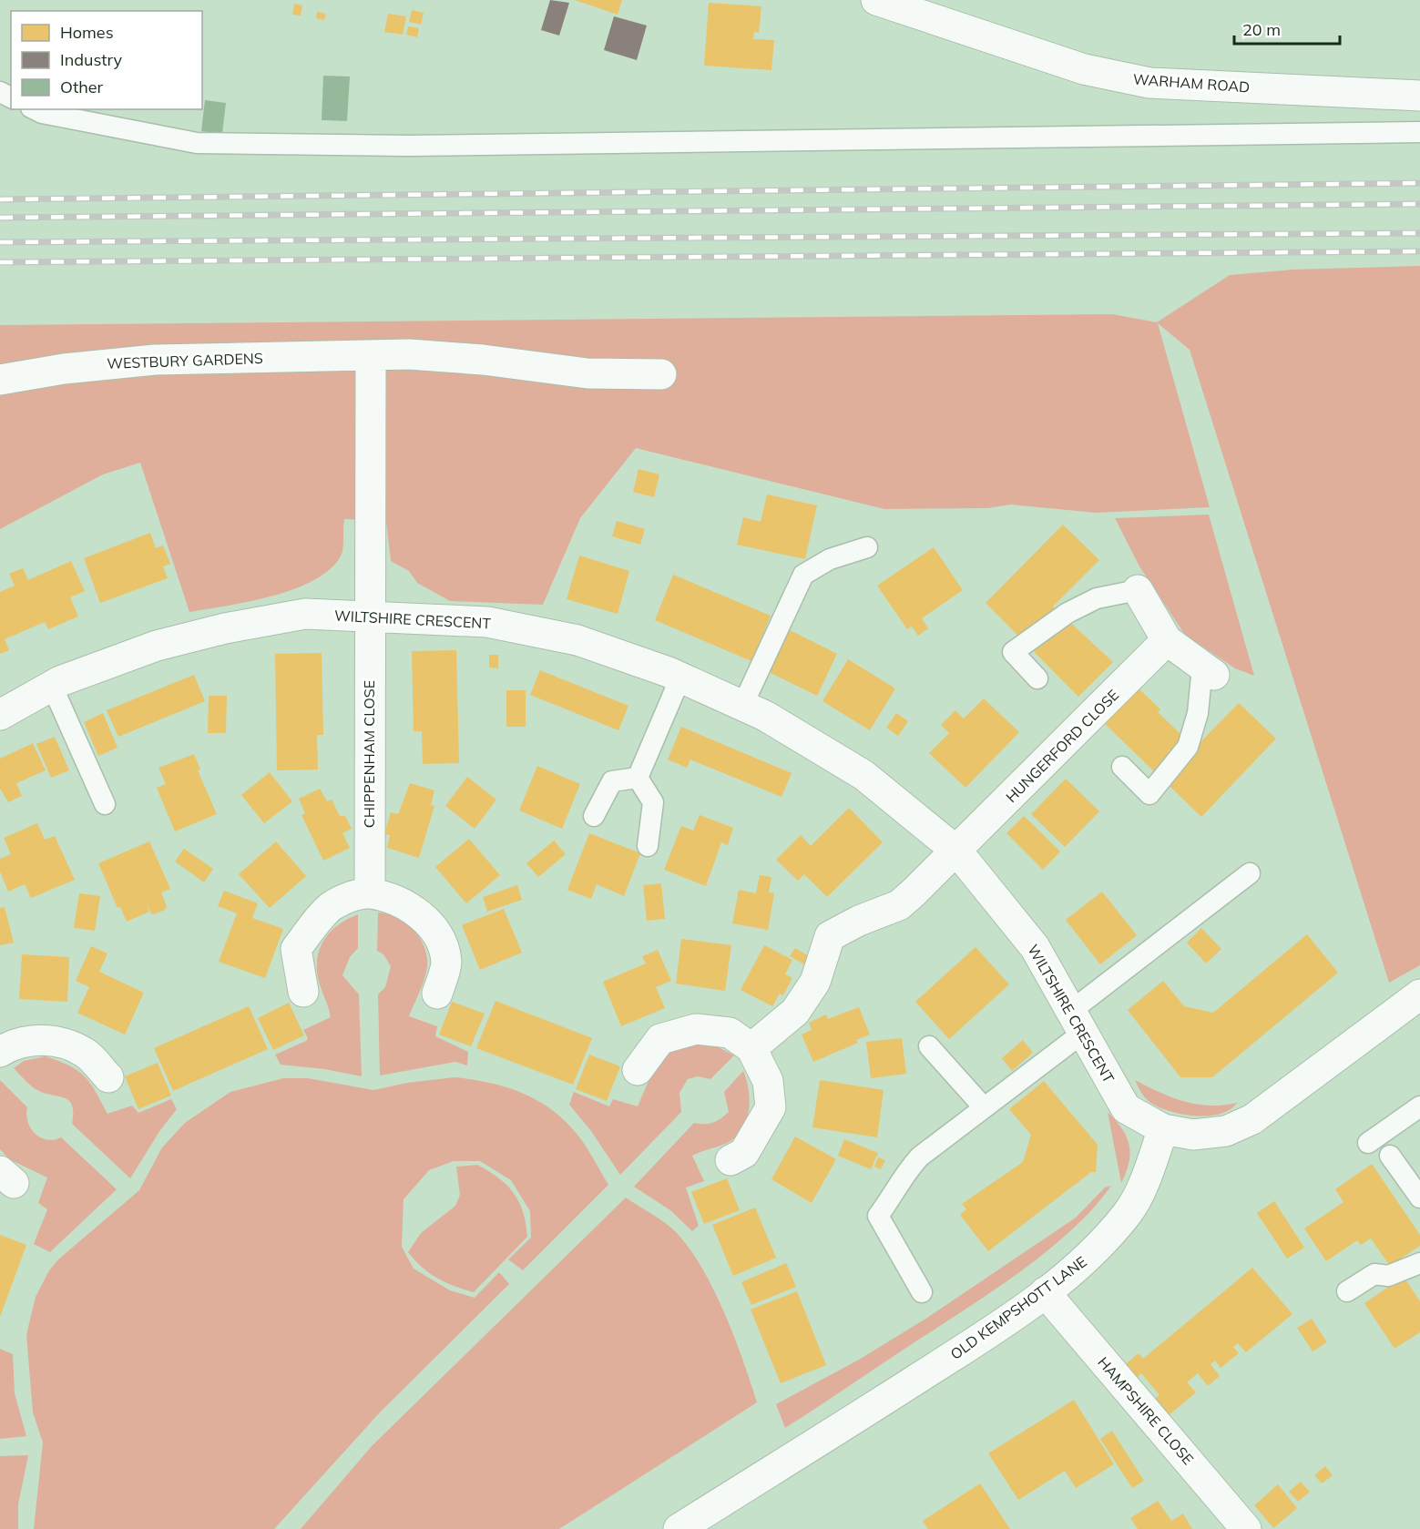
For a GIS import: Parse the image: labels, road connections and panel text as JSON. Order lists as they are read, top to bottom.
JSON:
{
  "streets": {
    "street": [
      "WARHAM ROAD",
      "WESTBURY GARDENS",
      "WILTSHIRE CRESCENT",
      "HUNGERFORD CLOSE",
      "CHIPPENHAM CLOSE",
      "OLD KEMPSHOTT LANE",
      "HAMPSHIRE CLOSE"
    ]
  },
  "crossings": [
    ["WILTSHIRE CRESCENT", "HUNGERFORD CLOSE"],
    ["WILTSHIRE CRESCENT", "CHIPPENHAM CLOSE"],
    ["WILTSHIRE CRESCENT", "OLD KEMPSHOTT LANE"],
    ["OLD KEMPSHOTT LANE", "HAMPSHIRE CLOSE"]
  ],
  "legend": ["Homes", "Industry", "Other"],
  "scale_bar": "20 m"
}
